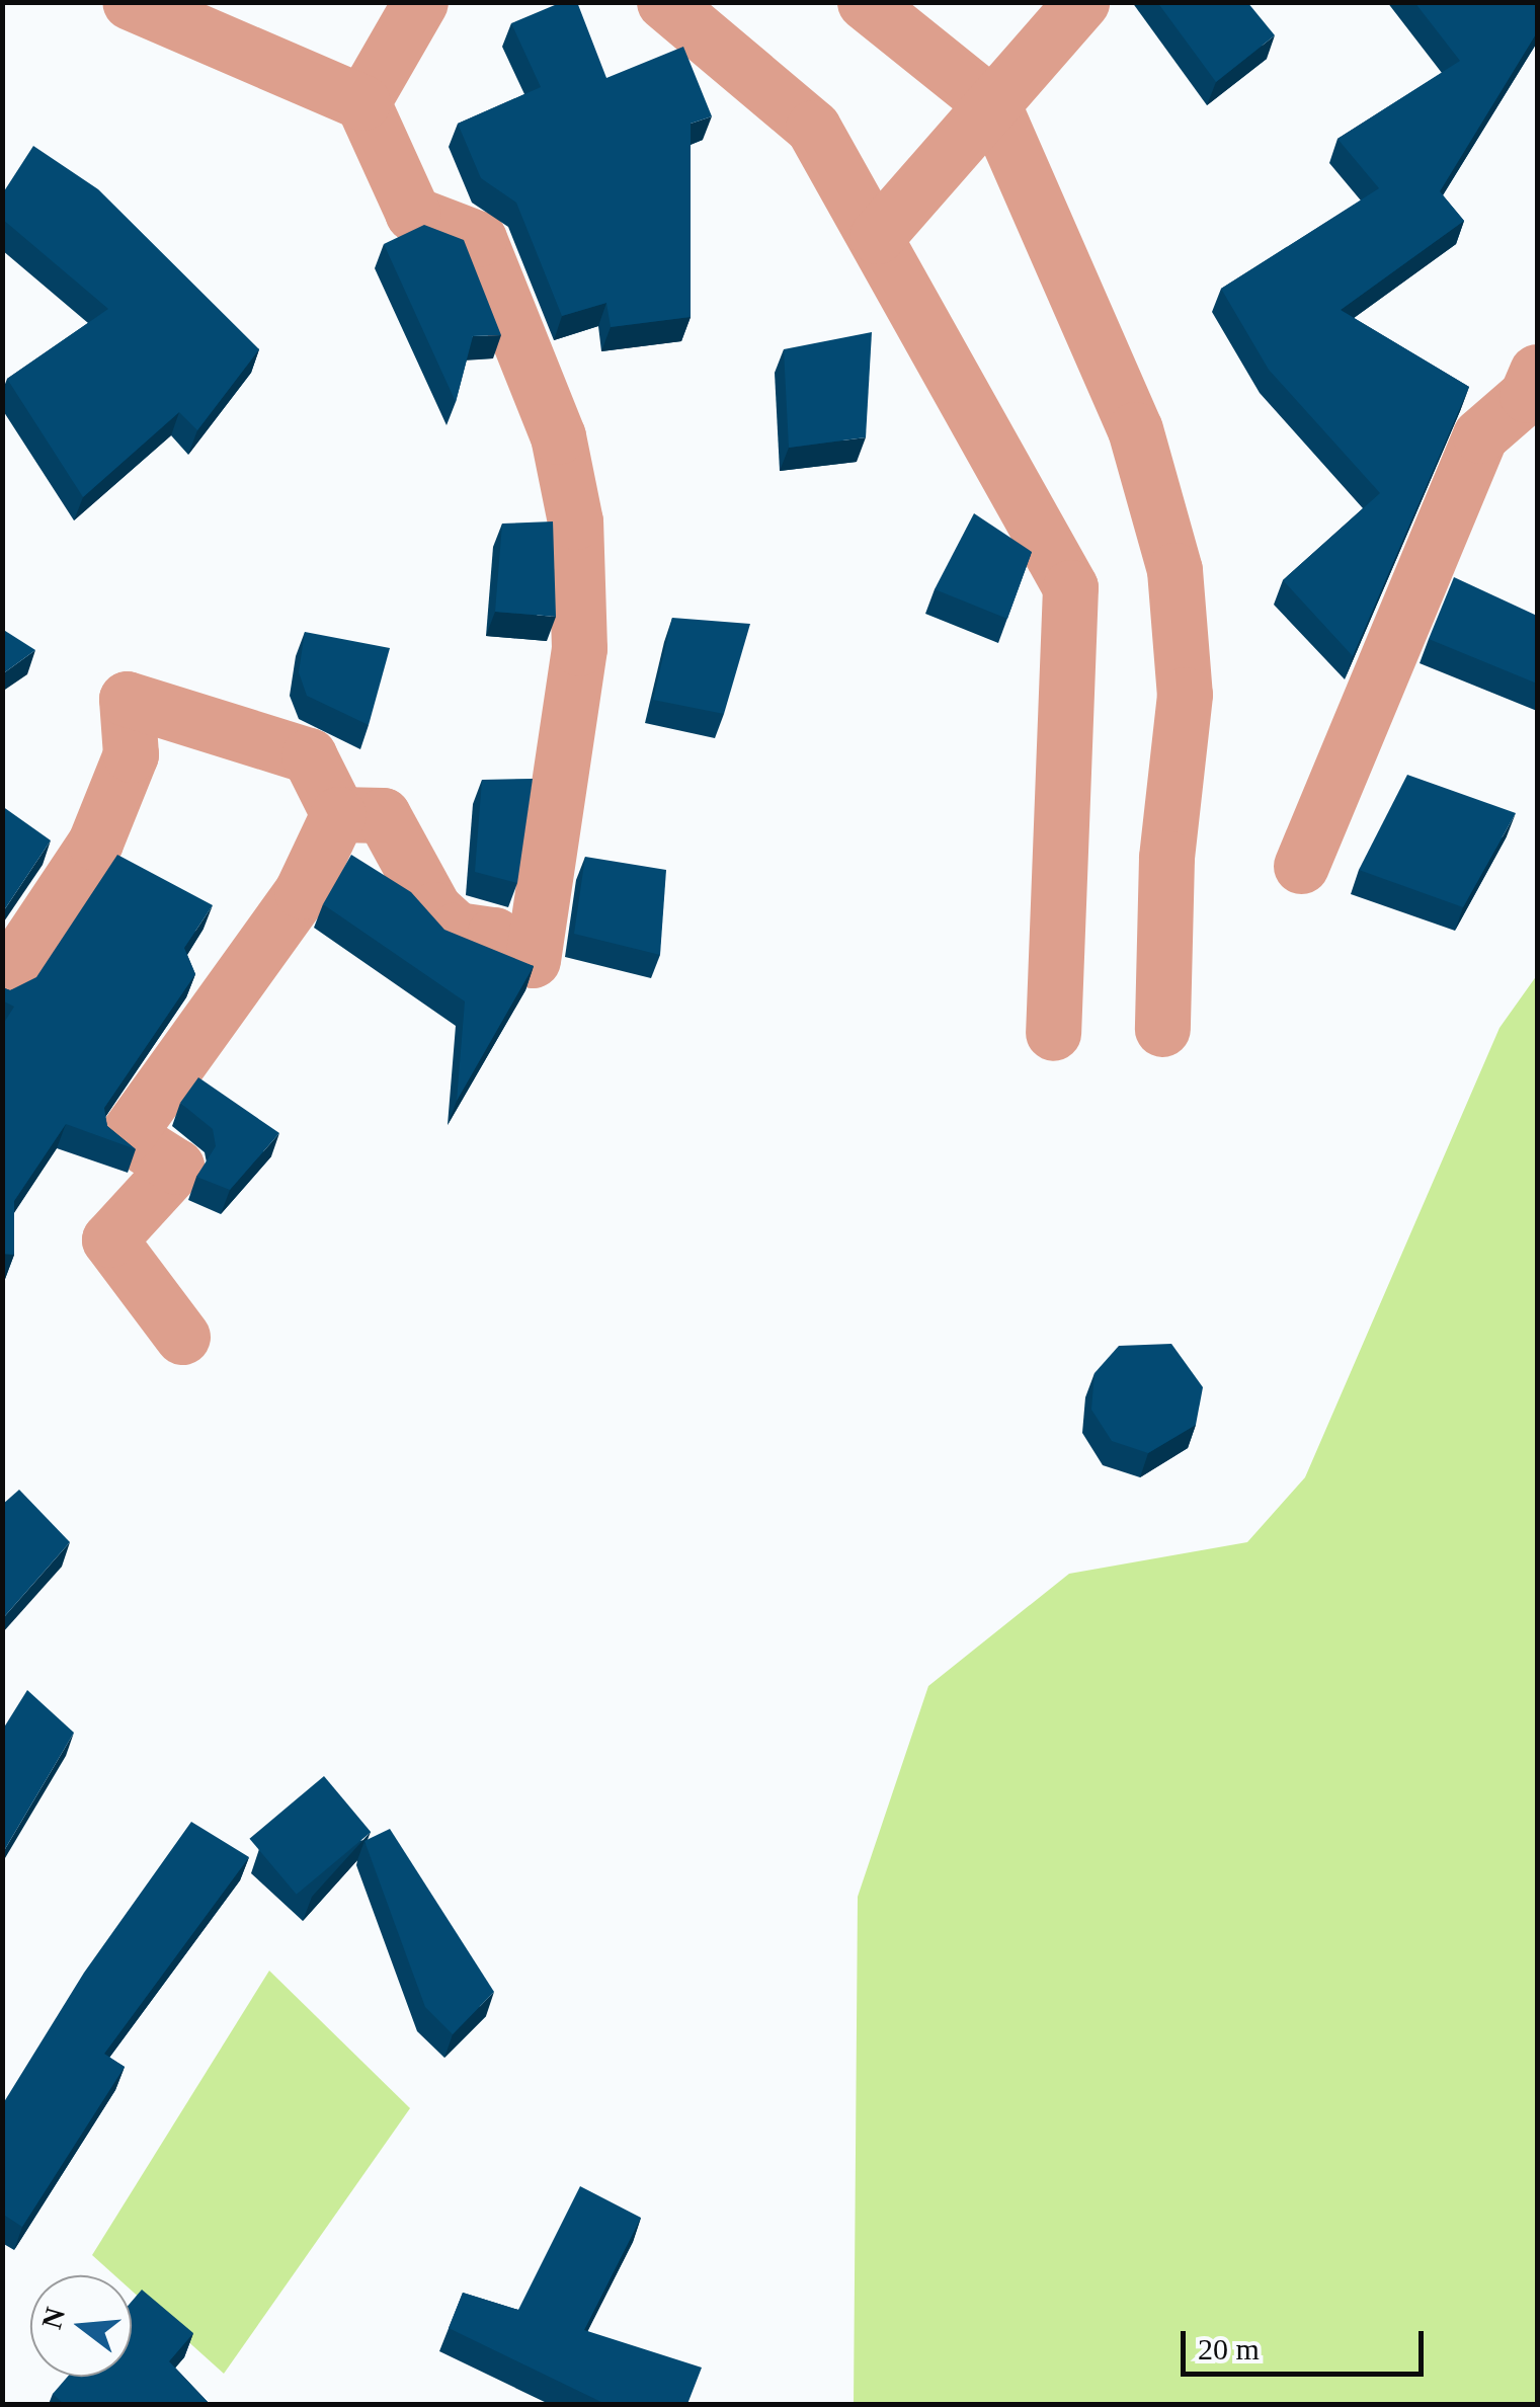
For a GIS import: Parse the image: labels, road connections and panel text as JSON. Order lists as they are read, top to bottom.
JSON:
{
  "scale_bar": "20 m",
  "north": "left"
}
